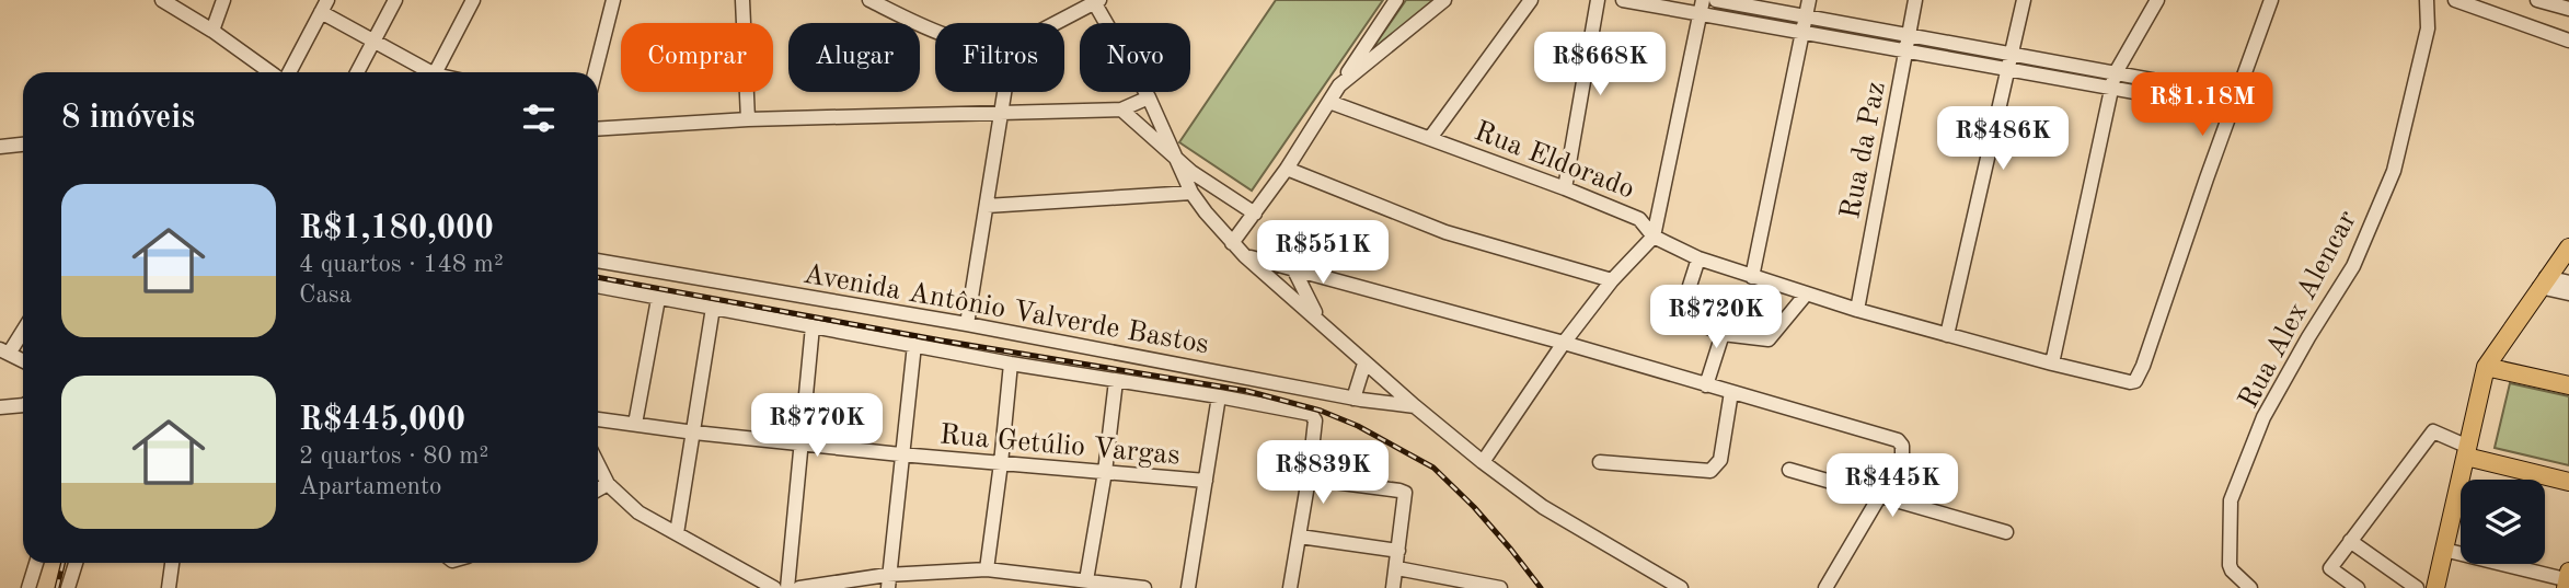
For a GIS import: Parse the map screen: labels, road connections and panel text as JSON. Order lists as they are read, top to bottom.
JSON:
{
  "streets": {
    "street": [
      "Rua da Paz",
      "Rua Eldorado",
      "Avenida Antônio Valverde Bastos",
      "Rua Alex Alencar",
      "Rua Getúlio Vargas"
    ]
  },
  "crossings": [
    ["Rua da Paz", "Rua Eldorado"]
  ],
  "page": {
    "chip": [
      "Comprar",
      "Alugar",
      "Filtros",
      "Novo"
    ],
    "price": [
      "R$668K",
      "R$1.18M",
      "R$486K",
      "R$551K",
      "R$720K",
      "R$770K",
      "R$839K",
      "R$445K"
    ],
    "heading": "8 imóveis",
    "list": [
      {
        "name": "R$1,180,000",
        "note": "4 quartos · 148 m² · Casa"
      },
      {
        "name": "R$445,000",
        "note": "2 quartos · 80 m² · Apartamento"
      }
    ]
  }
}
